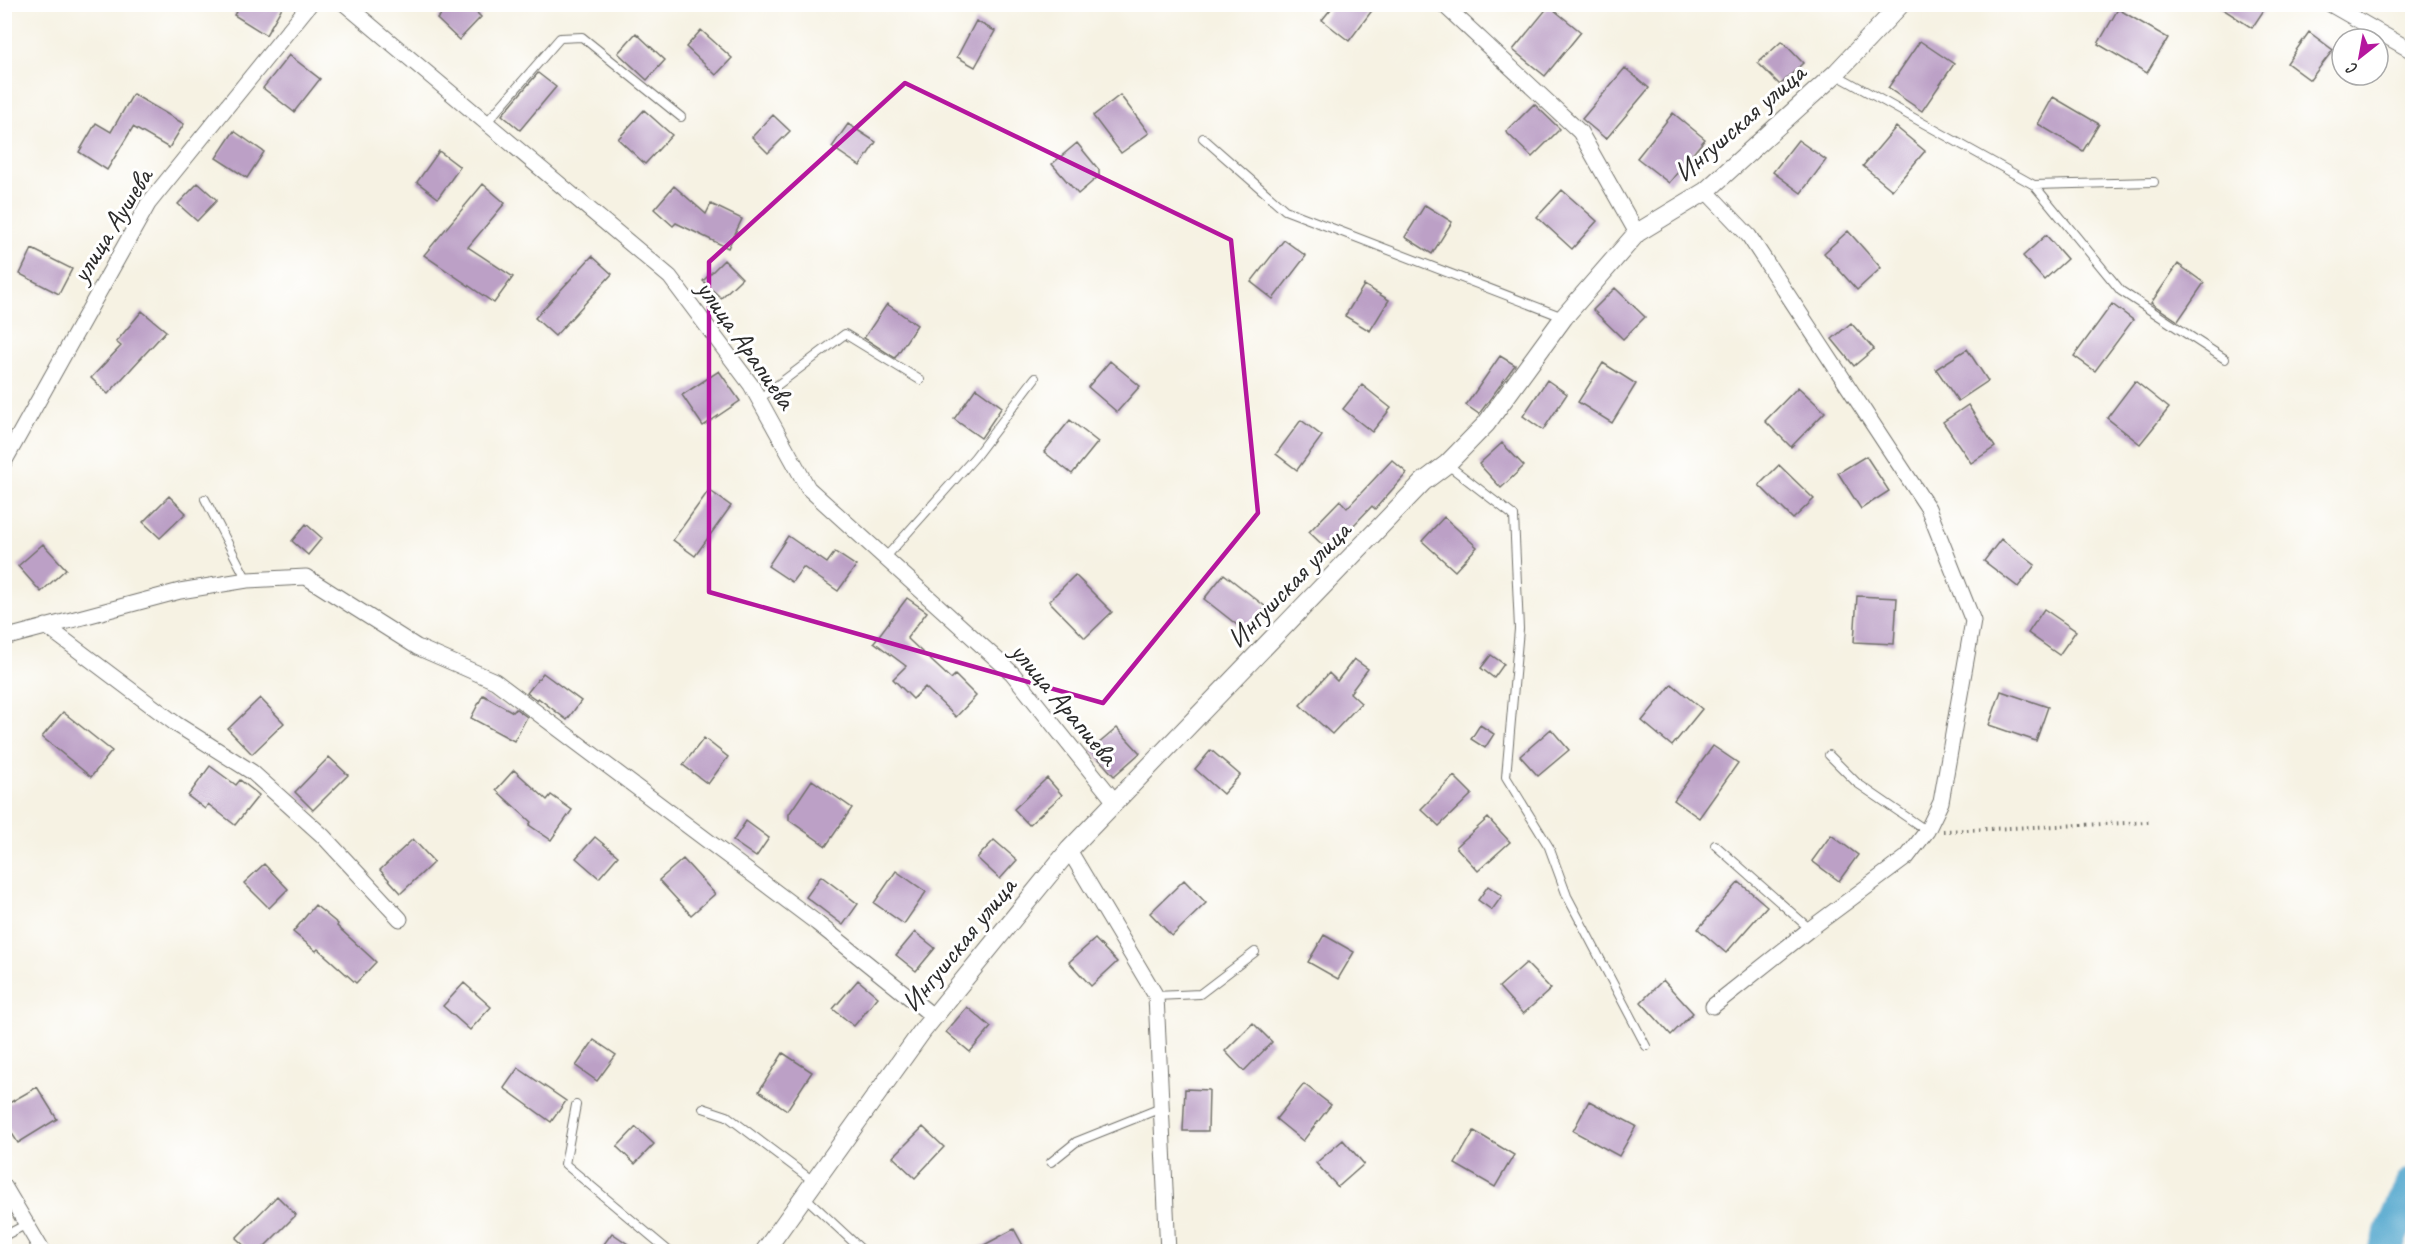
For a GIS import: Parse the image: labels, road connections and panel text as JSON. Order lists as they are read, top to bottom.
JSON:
{
  "streets": {
    "street": ["Ингушская улица", "улица Аушева", "улица Арапиева"]
  },
  "crossings": [
    ["Ингушская улица", "улица Арапиева"]
  ],
  "north": "bottom left"
}
